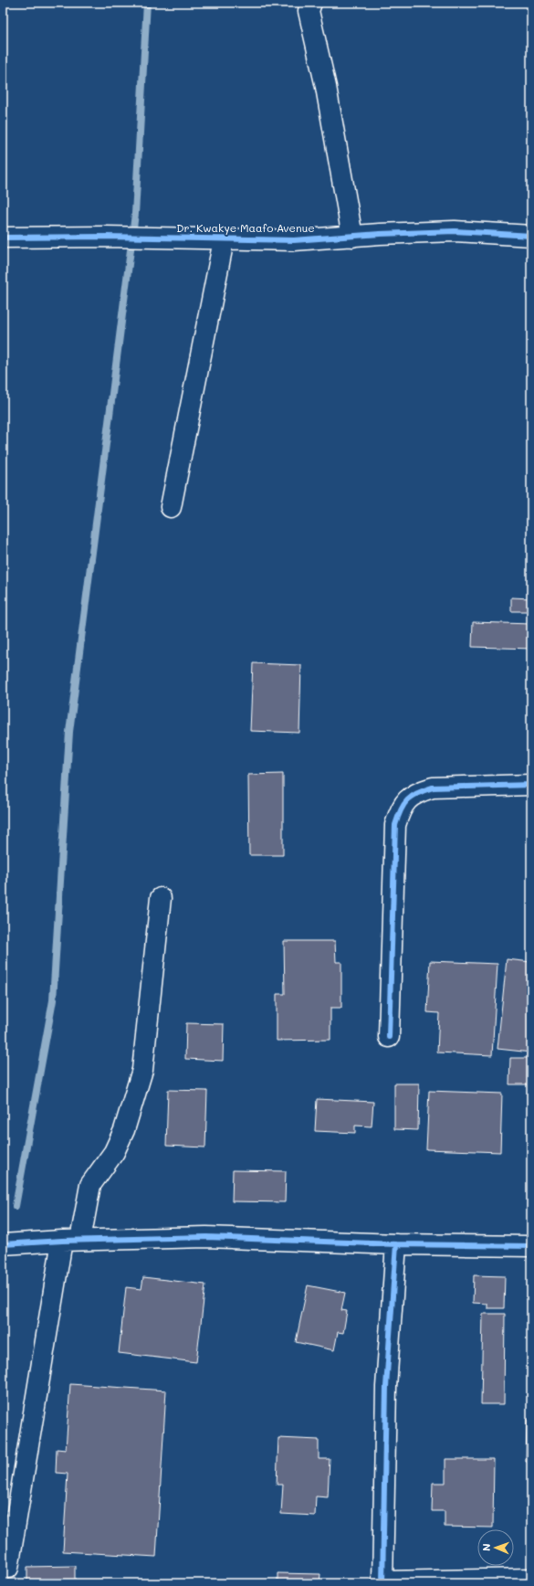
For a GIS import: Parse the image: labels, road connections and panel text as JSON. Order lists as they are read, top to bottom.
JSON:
{
  "streets": {
    "street": ["Dr. Kwakye Maafo Avenue"]
  },
  "north": "left"
}
